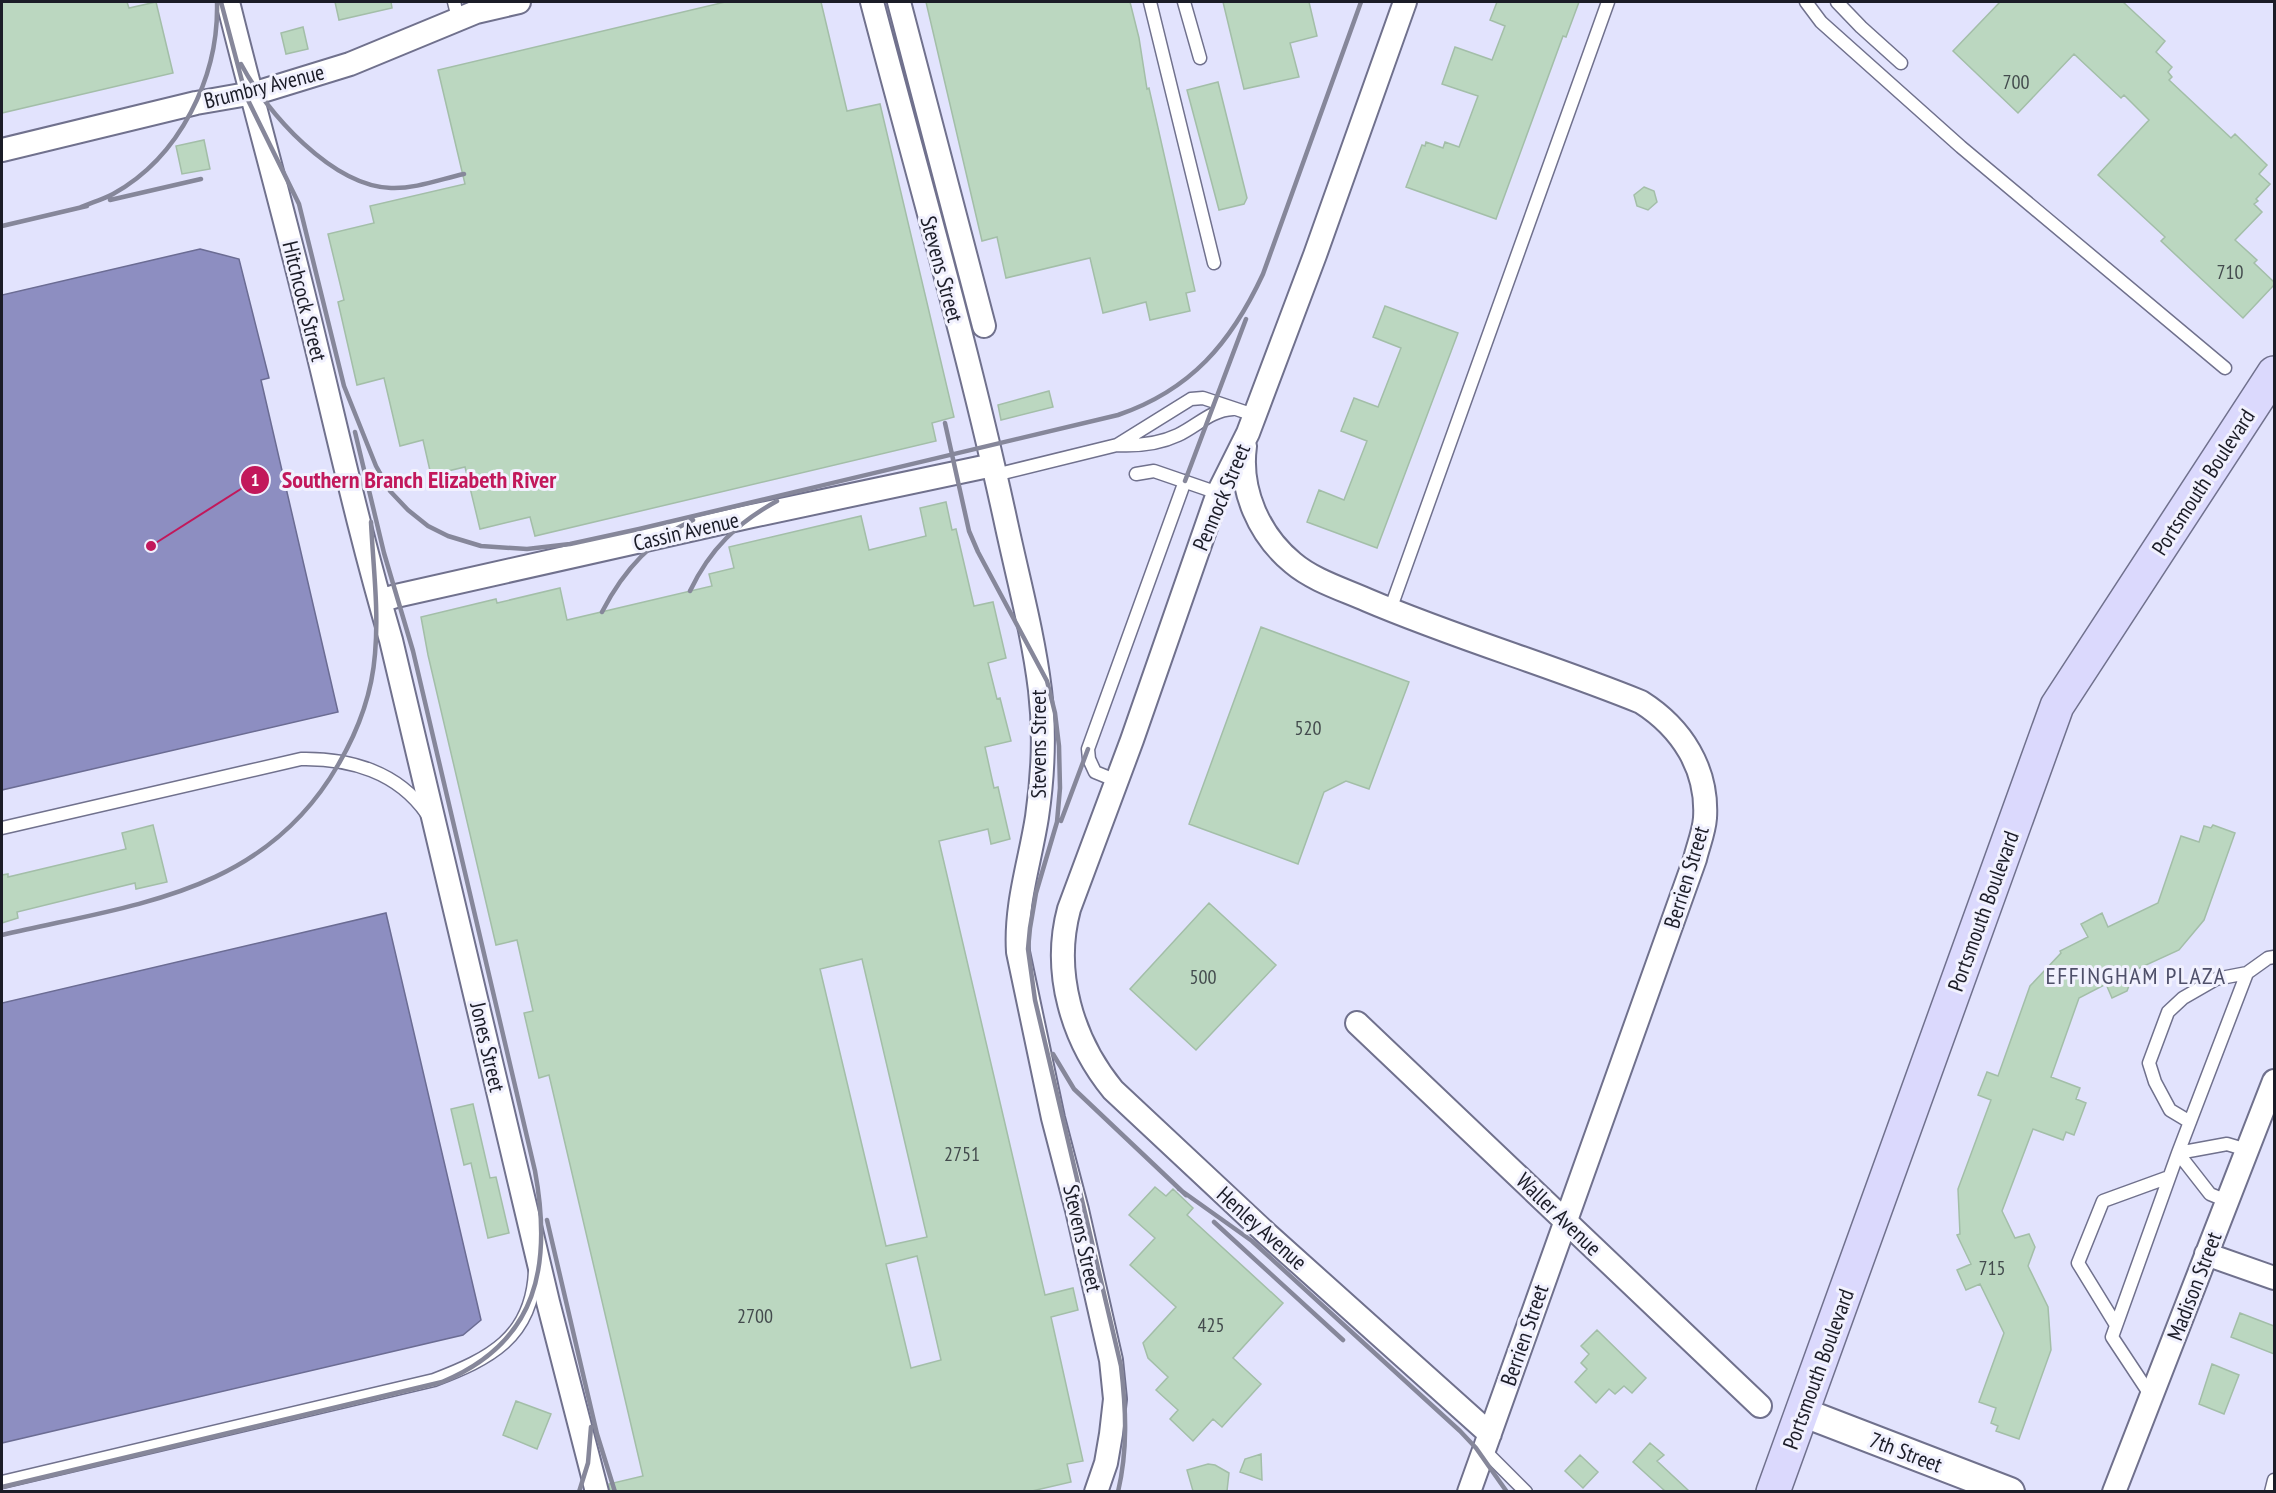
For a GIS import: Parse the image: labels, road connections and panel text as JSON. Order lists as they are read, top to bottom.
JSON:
{
  "streets": {
    "main road": ["Portsmouth Boulevard"],
    "street": [
      "Brumbry Avenue",
      "Stevens Street",
      "Hitchcock Street",
      "Pennock Street",
      "Cassin Avenue",
      "Berrien Street",
      "Jones Street",
      "Waller Avenue",
      "Henley Avenue",
      "Madison Street",
      "7th Street"
    ]
  },
  "crossings": [
    ["Brumbry Avenue", "Hitchcock Street"],
    ["Stevens Street", "Cassin Avenue"],
    ["Hitchcock Street", "Cassin Avenue"],
    ["Hitchcock Street", "Jones Street"],
    ["Portsmouth Boulevard", "7th Street"],
    ["Pennock Street", "Berrien Street"],
    ["Pennock Street", "Henley Avenue"],
    ["Cassin Avenue", "Jones Street"],
    ["Berrien Street", "Waller Avenue"],
    ["Berrien Street", "Henley Avenue"]
  ],
  "districts": ["EFFINGHAM PLAZA"],
  "places": ["Southern Branch Elizabeth River"],
  "house_numbers": [
    "700",
    "710",
    "520",
    "500",
    "2751",
    "715",
    "2700",
    "425"
  ]
}
